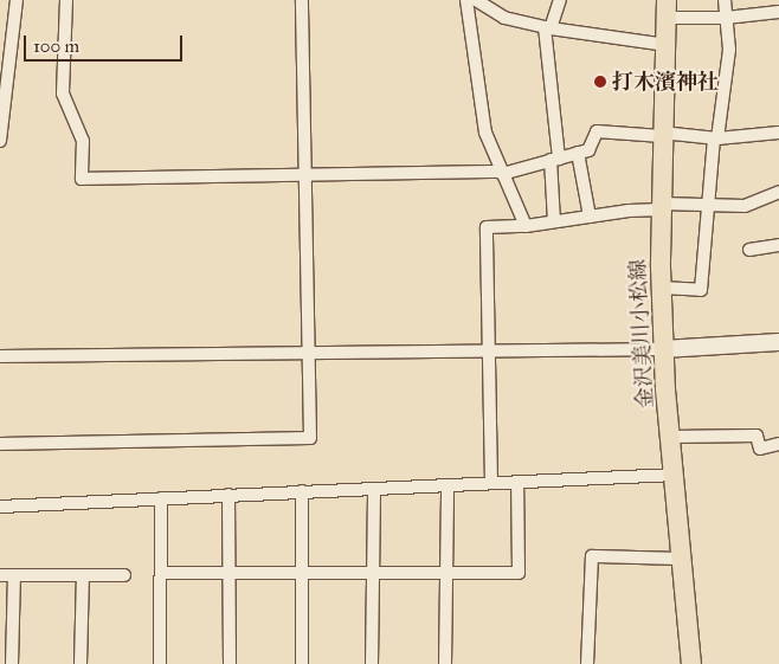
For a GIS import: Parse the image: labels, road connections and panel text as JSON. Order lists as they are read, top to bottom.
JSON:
{
  "streets": {
    "main road": ["金沢美川小松線"]
  },
  "places": ["打木濱神社"],
  "scale_bar": "100 m"
}
